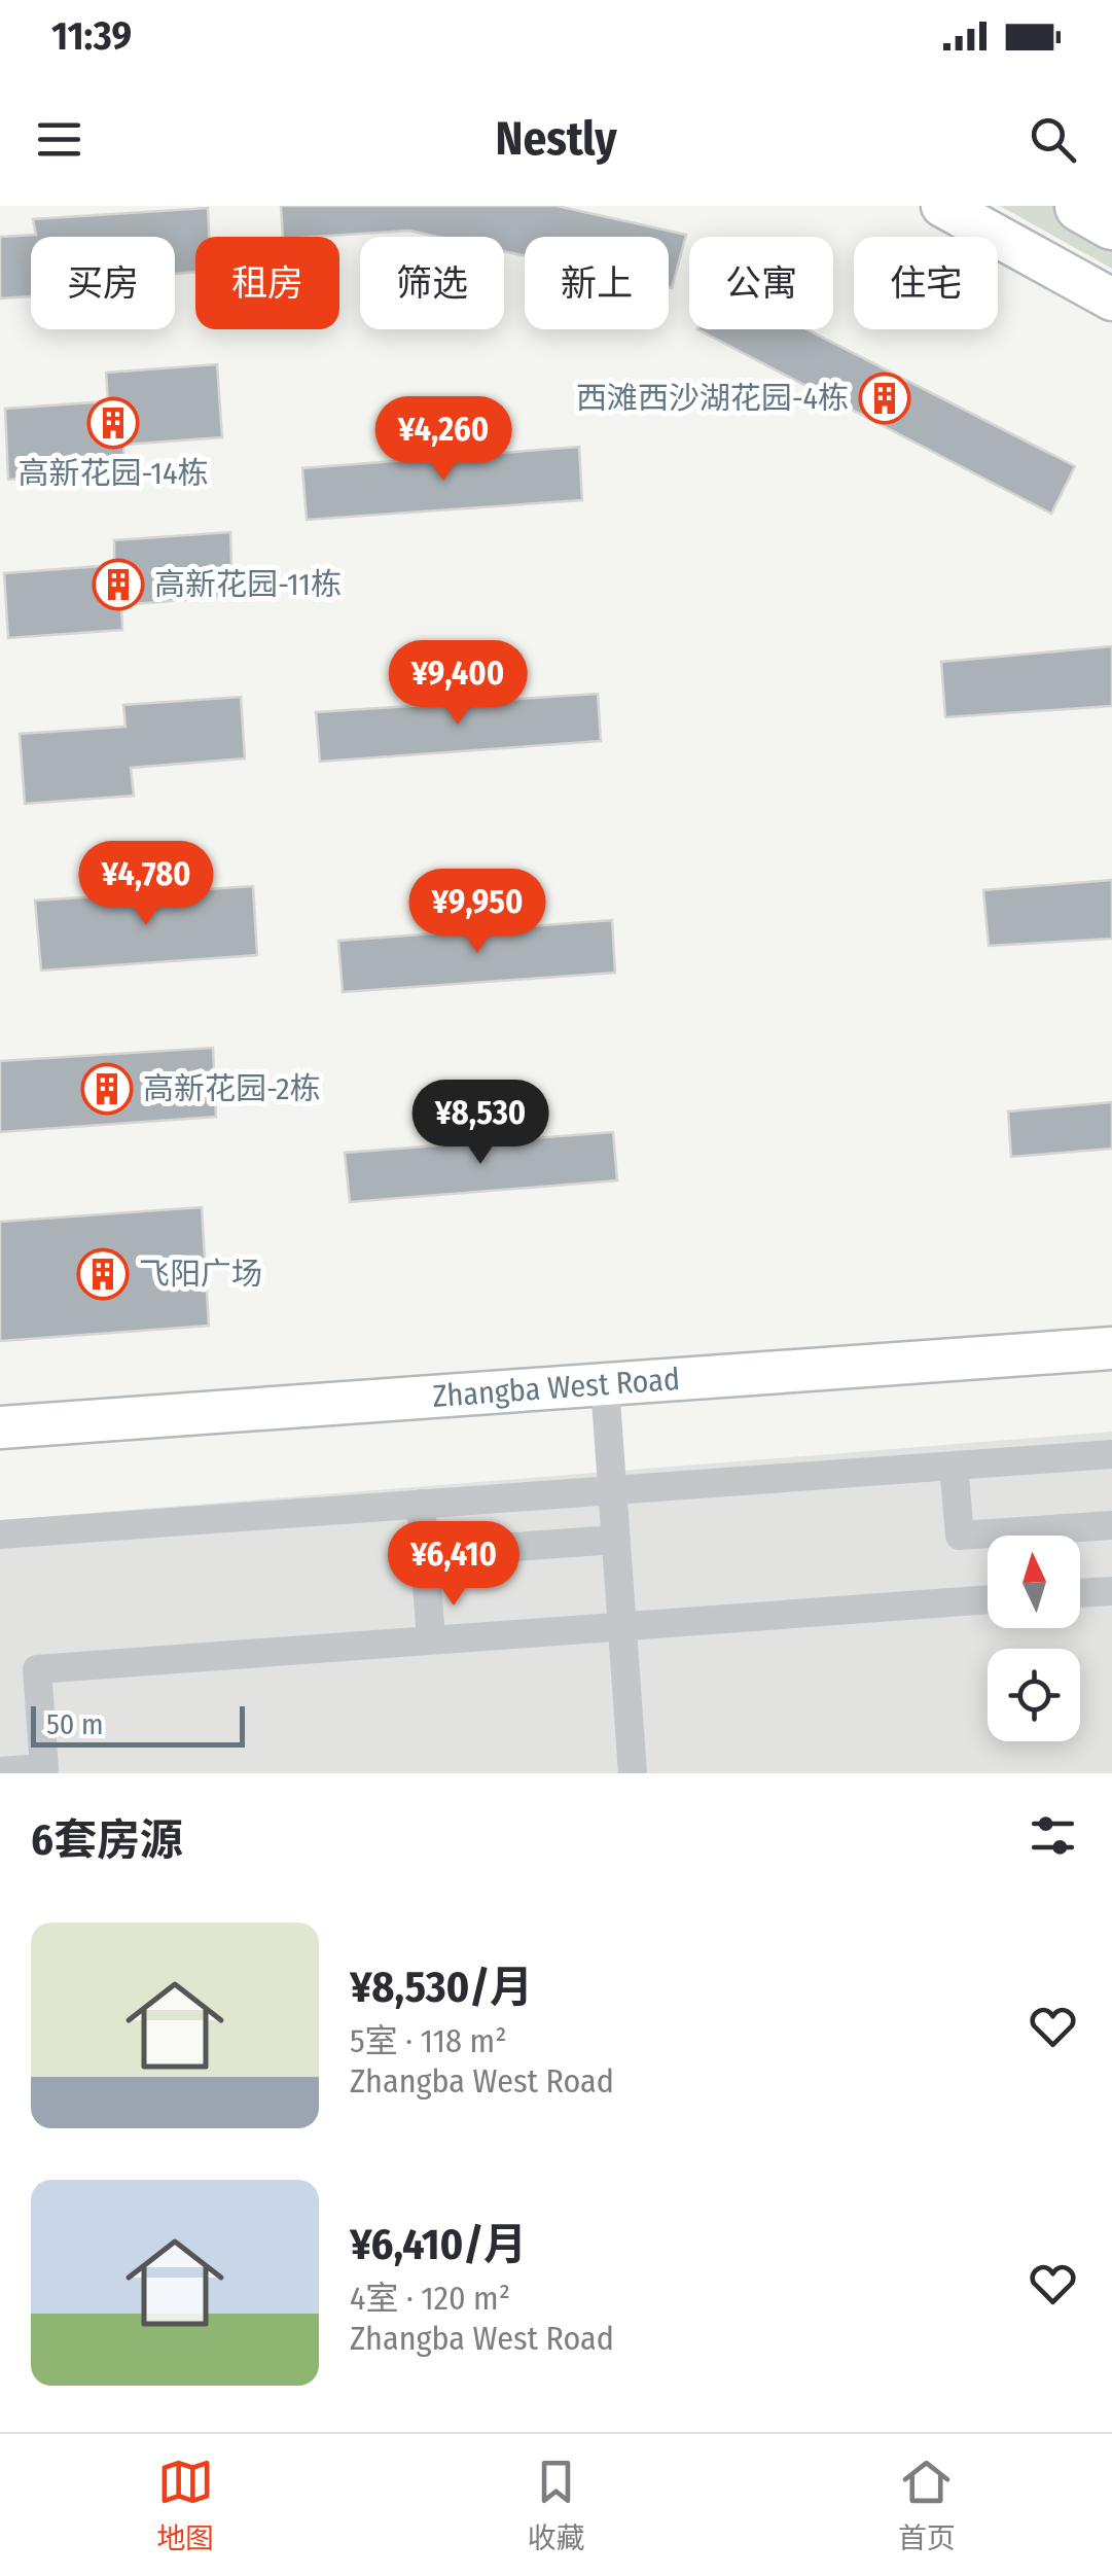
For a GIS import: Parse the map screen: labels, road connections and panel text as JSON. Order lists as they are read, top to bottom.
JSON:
{
  "streets": {
    "street": ["Zhangba West Road"]
  },
  "places": {
    "building": [
      "西滩西沙湖花园-4栋",
      "高新花园-14栋",
      "高新花园-11栋",
      "高新花园-2栋",
      "飞阳广场"
    ]
  },
  "scale_bar": "50 m",
  "north": "top",
  "page": {
    "status": "11:39",
    "header": "Nestly",
    "chip": [
      "买房",
      "租房",
      "筛选",
      "新上",
      "公寓",
      "住宅"
    ],
    "price": [
      "¥4,260",
      "¥9,400",
      "¥4,780",
      "¥9,950",
      "¥8,530",
      "¥6,410"
    ],
    "scale": "50 m",
    "heading": "6套房源",
    "list": [
      {
        "name": "¥8,530/月",
        "note": "5室 · 118 m² · Zhangba West Road"
      },
      {
        "name": "¥6,410/月",
        "note": "4室 · 120 m² · Zhangba West Road"
      }
    ],
    "tabs": ["地图", "收藏", "首页"]
  }
}
